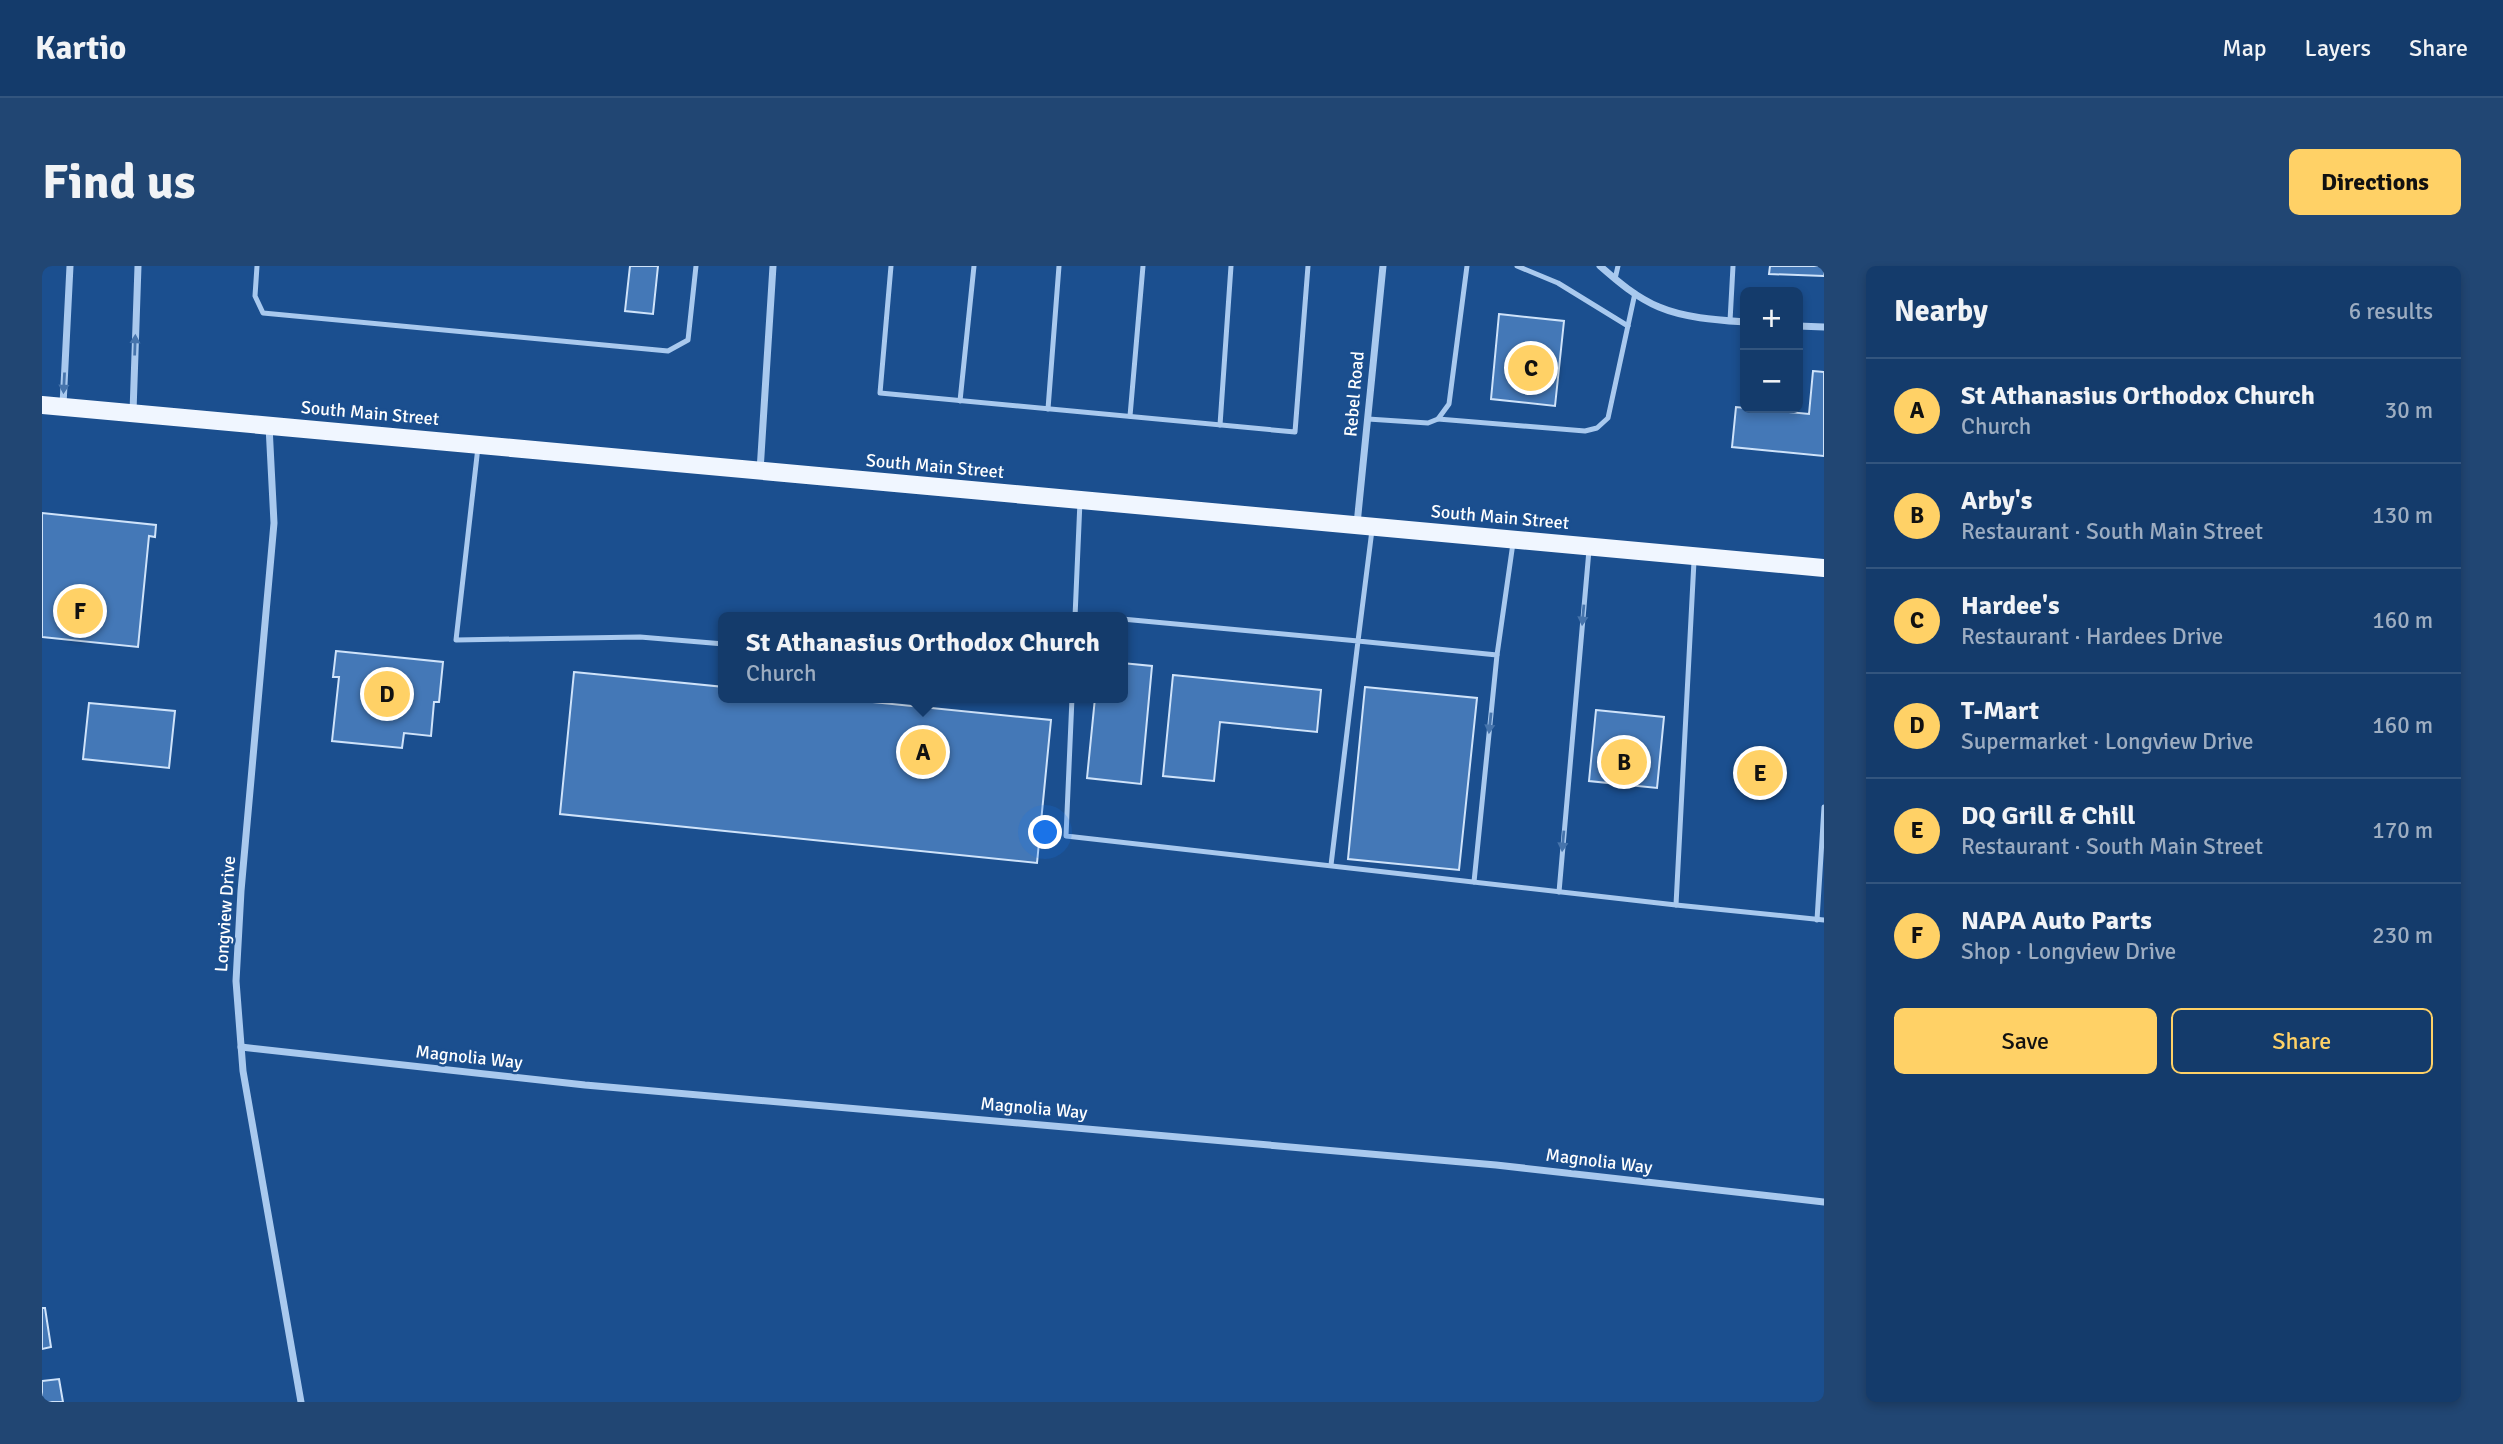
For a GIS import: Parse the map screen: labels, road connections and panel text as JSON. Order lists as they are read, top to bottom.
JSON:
{
  "streets": {
    "main road": ["South Main Street"],
    "street": ["Rebel Road", "Longview Drive", "Magnolia Way"]
  },
  "crossings": [
    ["Rebel Road", "South Main Street"],
    ["South Main Street", "Longview Drive"],
    ["Longview Drive", "Magnolia Way"]
  ],
  "page": {
    "header": "Kartio",
    "nav": ["Map", "Layers", "Share"],
    "buttons": [
      "Directions",
      ["Save", "Share"]
    ],
    "title": "Find us",
    "heading": ["Nearby", "6 results"],
    "map_buttons": ["+", "−"],
    "pins": [
      "C",
      "F",
      "D",
      "A",
      "B",
      "E"
    ],
    "list": [
      {
        "mark": "A",
        "name": "St Athanasius Orthodox Church",
        "note": "Church",
        "value": "30 m"
      },
      {
        "mark": "B",
        "name": "Arby's",
        "note": "Restaurant · South Main Street",
        "value": "130 m"
      },
      {
        "mark": "C",
        "name": "Hardee's",
        "note": "Restaurant · Hardees Drive",
        "value": "160 m"
      },
      {
        "mark": "D",
        "name": "T-Mart",
        "note": "Supermarket · Longview Drive",
        "value": "160 m"
      },
      {
        "mark": "E",
        "name": "DQ Grill & Chill",
        "note": "Restaurant · South Main Street",
        "value": "170 m"
      },
      {
        "mark": "F",
        "name": "NAPA Auto Parts",
        "note": "Shop · Longview Drive",
        "value": "230 m"
      }
    ],
    "popup": ["St Athanasius Orthodox Church", "Church"]
  }
}
